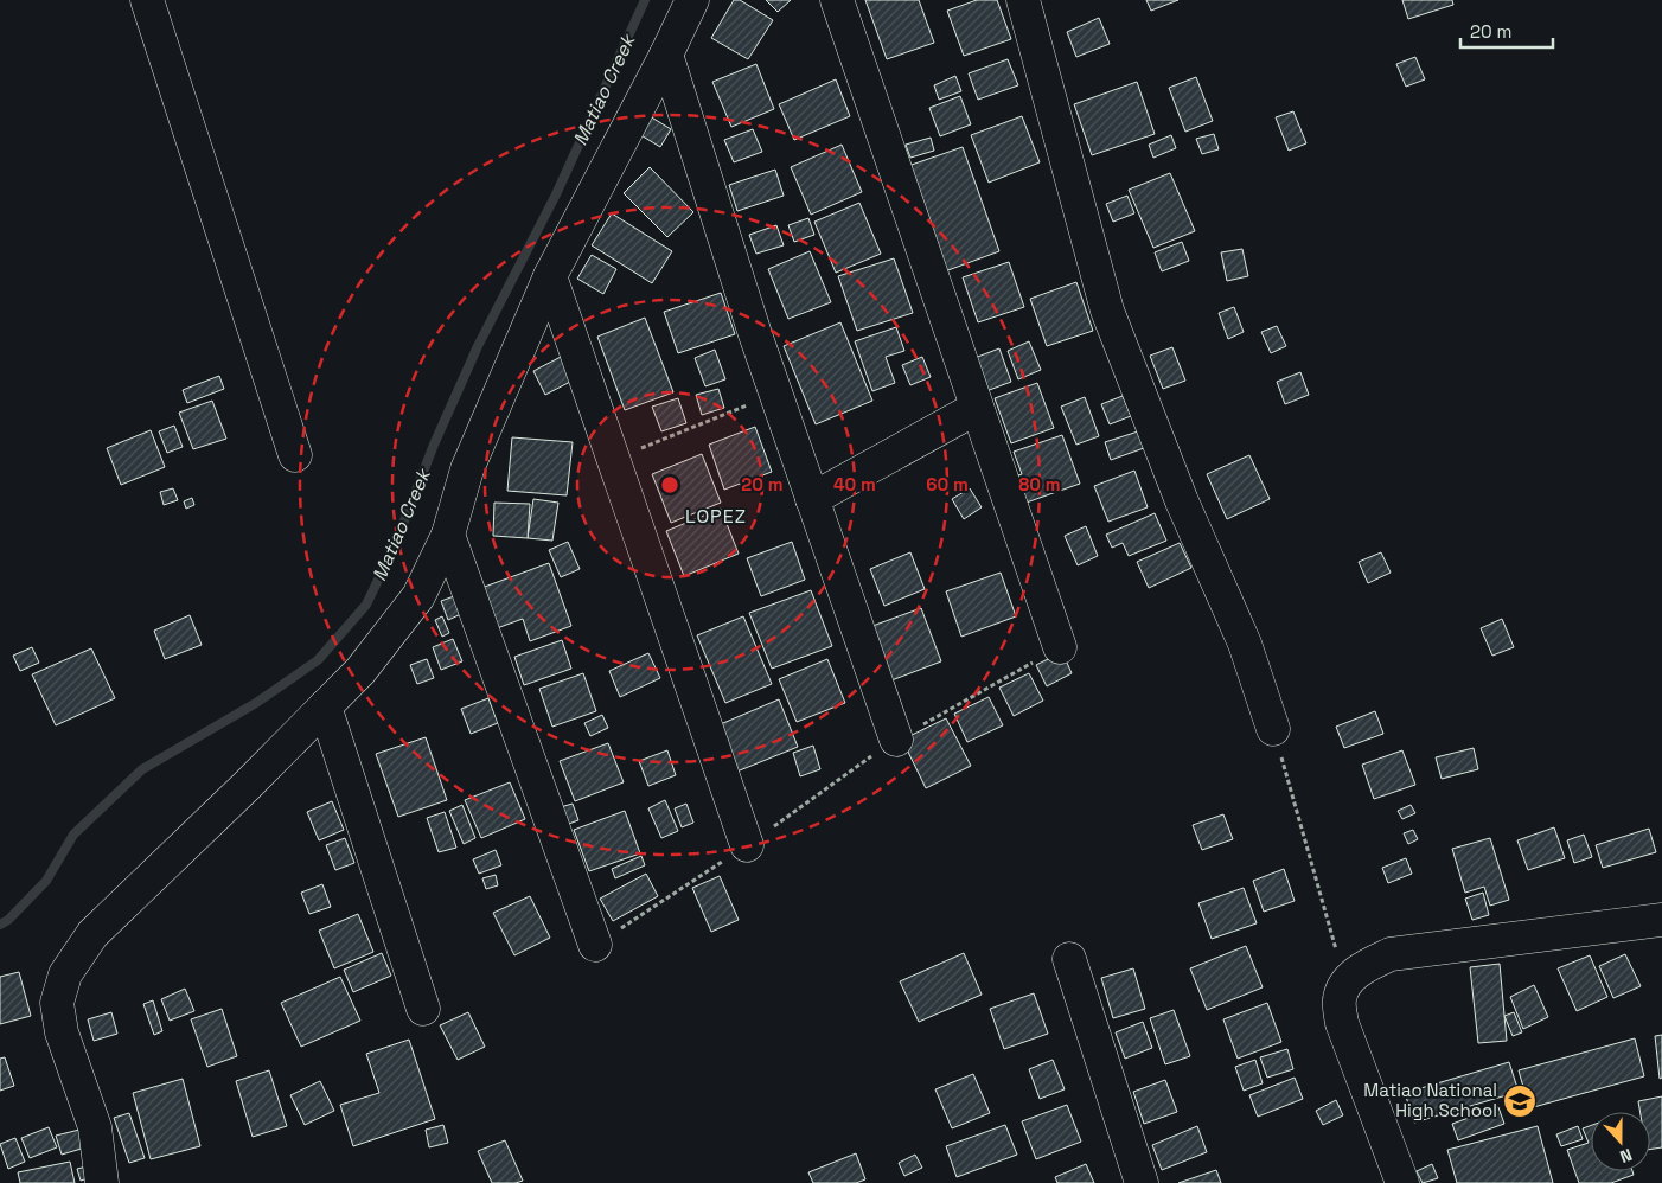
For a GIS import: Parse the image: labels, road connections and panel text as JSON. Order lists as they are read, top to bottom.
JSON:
{
  "districts": ["LOPEZ"],
  "water": ["Matiao Creek"],
  "places": {
    "school or university": ["Matiao National High School"]
  },
  "scale_bar": "20 m",
  "north": "bottom",
  "rings": [
    "20 m",
    "40 m",
    "60 m",
    "80 m"
  ]
}
